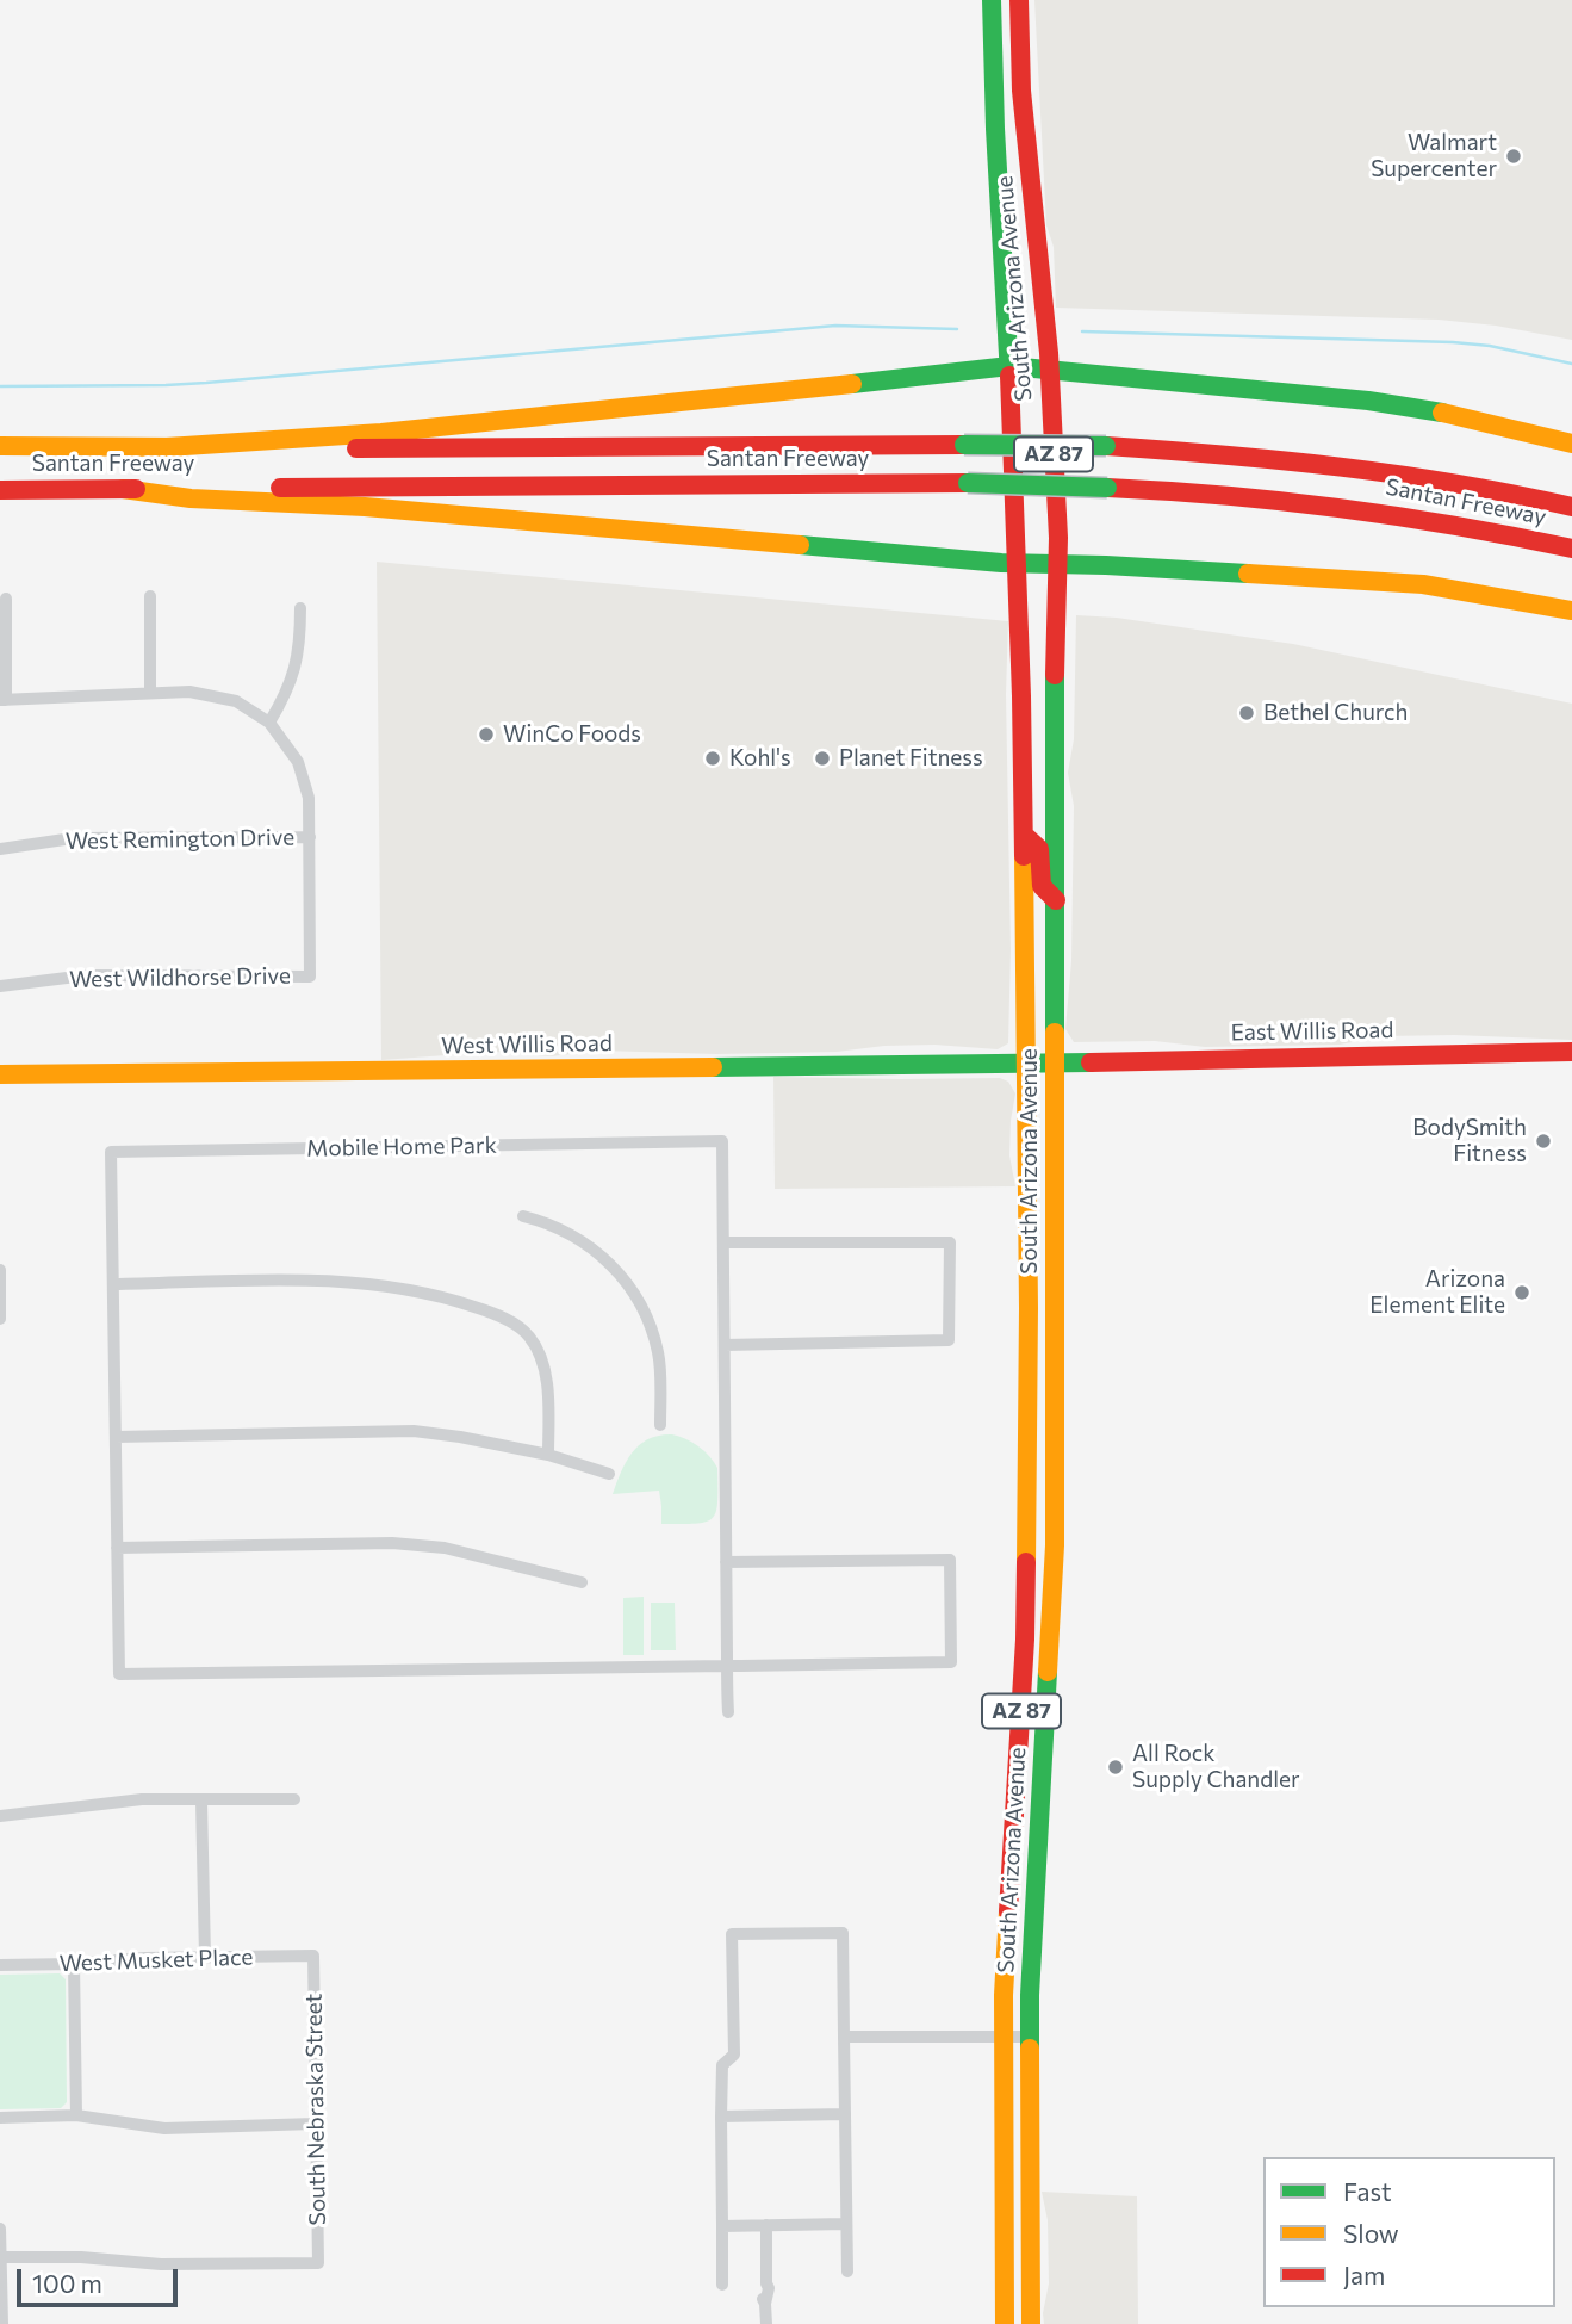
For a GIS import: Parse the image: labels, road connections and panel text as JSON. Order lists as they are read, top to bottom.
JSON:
{
  "streets": {
    "main road": [
      "South Arizona Avenue",
      "AZ 87",
      "Santan Freeway",
      "East Willis Road",
      "West Willis Road"
    ],
    "street": [
      "West Remington Drive",
      "West Wildhorse Drive",
      "Mobile Home Park",
      "West Musket Place",
      "South Nebraska Street"
    ]
  },
  "crossings": [
    ["South Arizona Avenue", "East Willis Road"],
    ["South Arizona Avenue", "West Willis Road"],
    ["West Remington Drive", "West Wildhorse Drive"],
    ["East Willis Road", "West Willis Road"],
    ["West Musket Place", "South Nebraska Street"]
  ],
  "places": [
    "Walmart Supercenter",
    "Bethel Church",
    "WinCo Foods",
    "Kohl's",
    "Planet Fitness",
    "BodySmith Fitness",
    "Arizona Element Elite",
    "All Rock Supply Chandler"
  ],
  "legend": ["Fast", "Slow", "Jam"],
  "scale_bar": "100 m"
}
